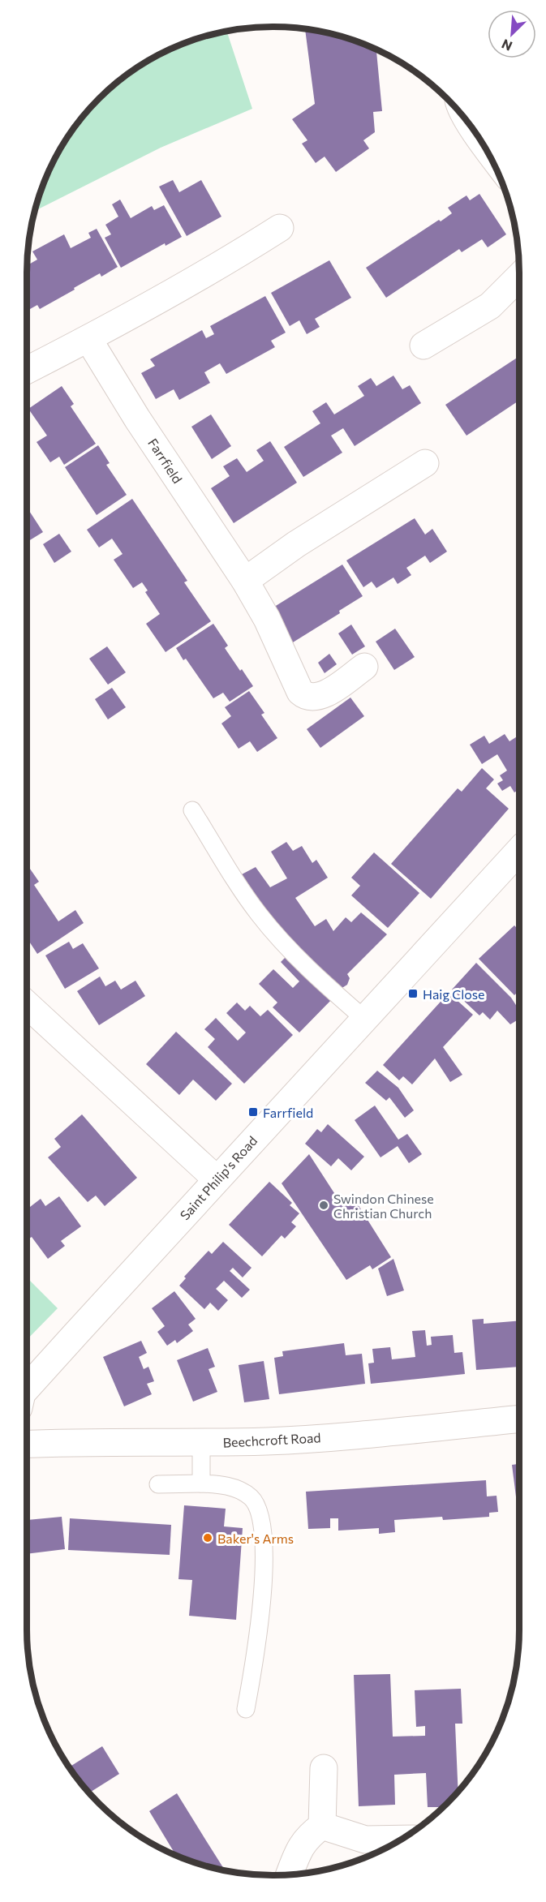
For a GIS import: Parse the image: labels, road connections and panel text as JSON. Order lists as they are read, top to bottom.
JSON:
{
  "streets": {
    "street": ["Farrfield", "Saint Philip's Road", "Beechcroft Road"]
  },
  "places": {
    "transit": ["Haig Close", "Farrfield"],
    "other": ["Swindon Chinese Christian Church", "Baker's Arms"]
  },
  "north": "bottom left"
}
